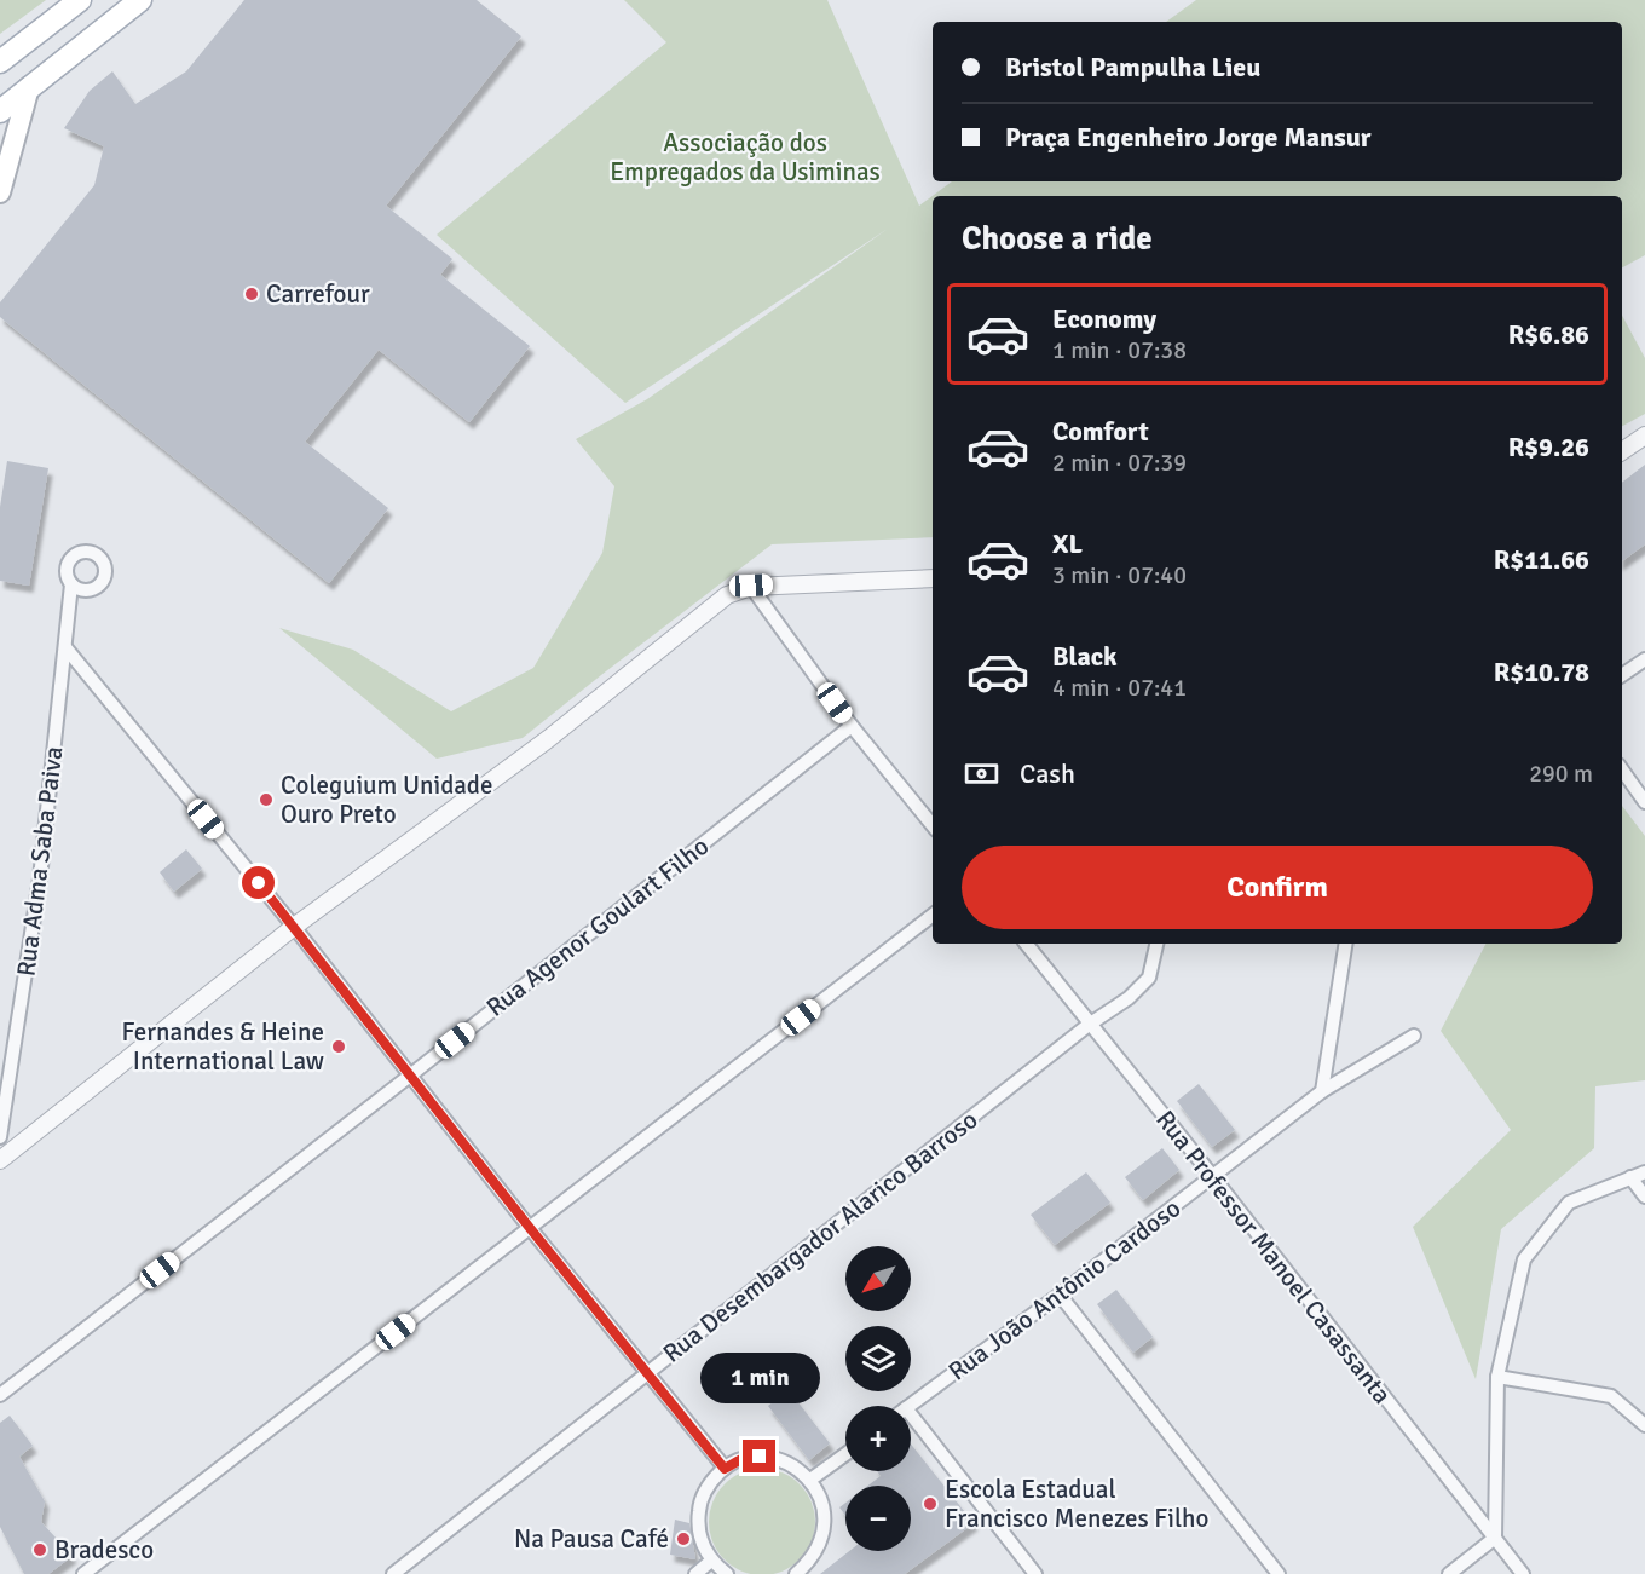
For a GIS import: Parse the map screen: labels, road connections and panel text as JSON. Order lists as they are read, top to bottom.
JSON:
{
  "streets": {
    "street": [
      "Rua Adma Saba Paiva",
      "Rua Agenor Goulart Filho",
      "Rua Desembargador Alarico Barroso",
      "Rua Professor Manoel Casassanta",
      "Rua João Antônio Cardoso"
    ]
  },
  "crossings": [
    ["Rua Desembargador Alarico Barroso", "Rua Professor Manoel Casassanta"],
    ["Rua Professor Manoel Casassanta", "Rua João Antônio Cardoso"]
  ],
  "parks": ["Associação dos Empregados da Usiminas"],
  "places": [
    "Carrefour",
    "Coleguium Unidade Ouro Preto",
    "Fernandes & Heine International Law",
    "Escola Estadual Francisco Menezes Filho",
    "Na Pausa Café",
    "Bradesco"
  ],
  "north": "bottom left",
  "page": {
    "banner": ["Bristol Pampulha Lieu", "Praça Engenheiro Jorge Mansur"],
    "heading": "Choose a ride",
    "list": [
      {
        "name": "Economy",
        "note": "1 min · 07:38",
        "value": "R$6.86"
      },
      {
        "name": "Comfort",
        "note": "2 min · 07:39",
        "value": "R$9.26"
      },
      {
        "name": "XL",
        "note": "3 min · 07:40",
        "value": "R$11.66"
      },
      {
        "name": "Black",
        "note": "4 min · 07:41",
        "value": "R$10.78"
      }
    ],
    "pay": ["Cash", "290 m"],
    "buttons": "Confirm",
    "map_buttons": ["+", "−"],
    "bubble": "1 min"
  }
}
